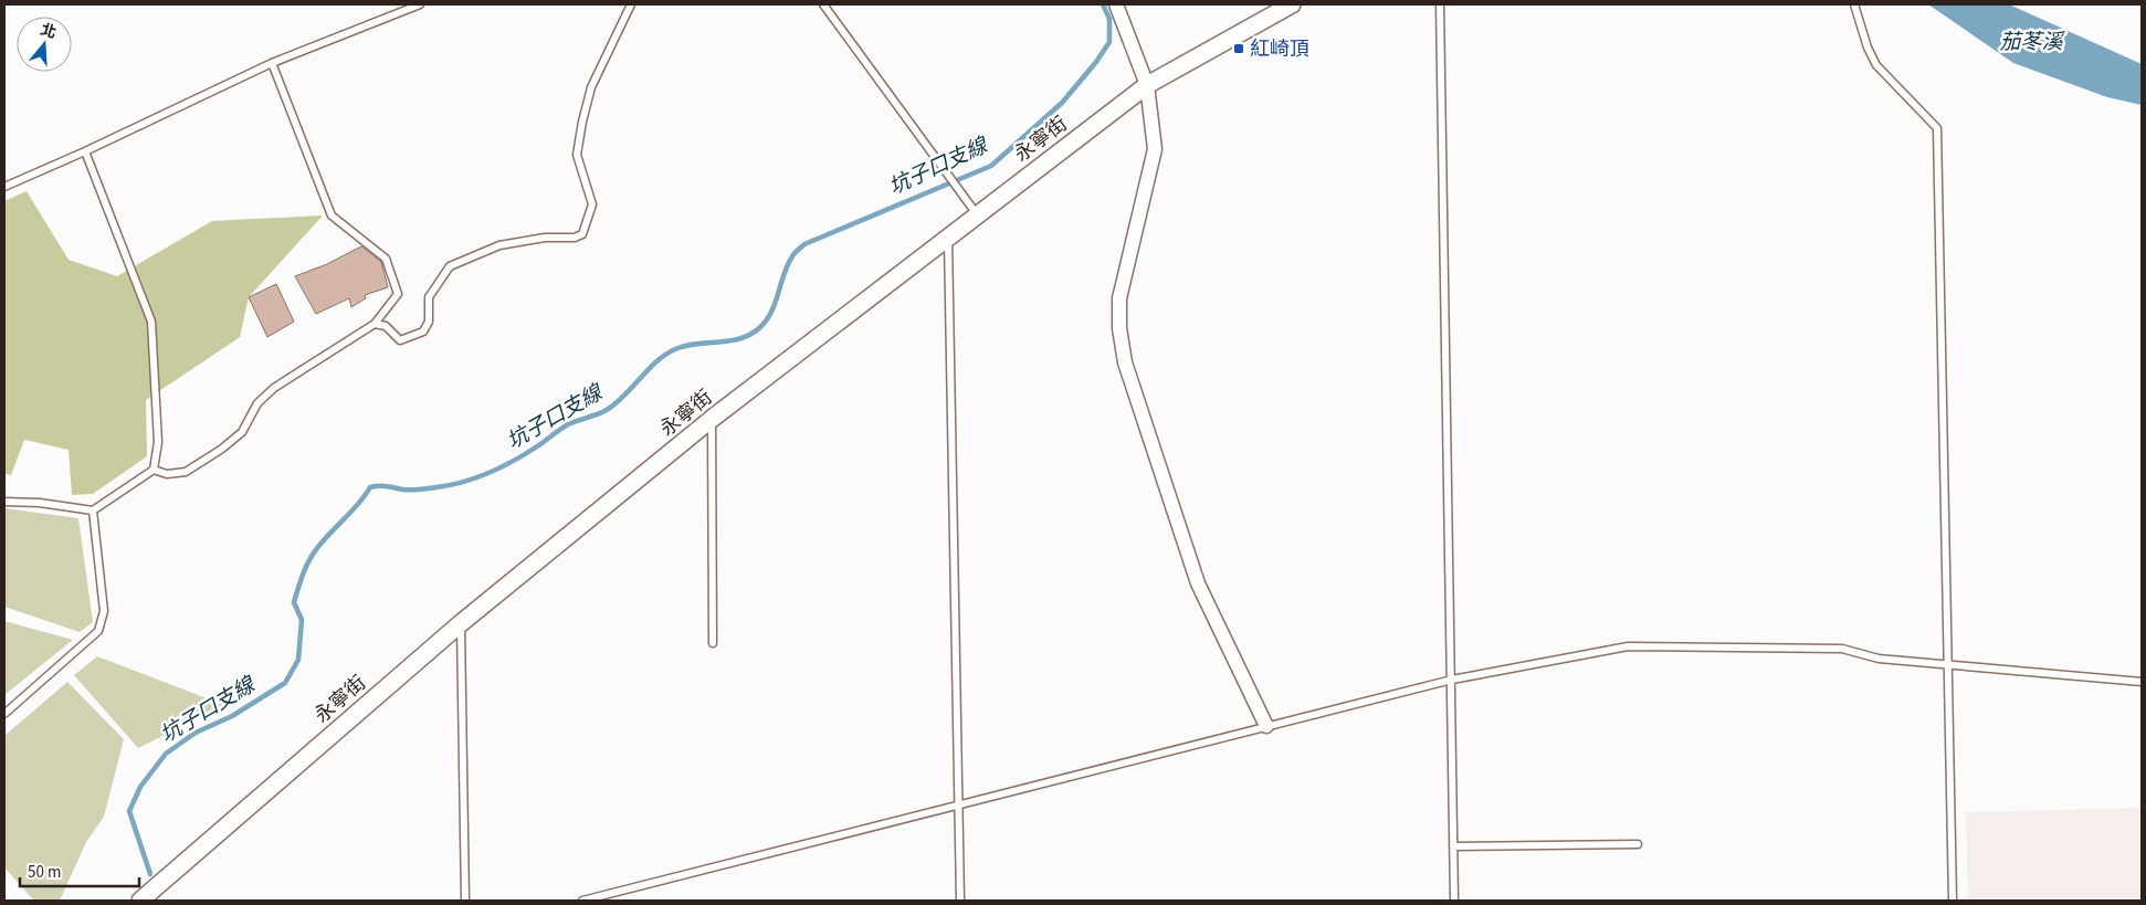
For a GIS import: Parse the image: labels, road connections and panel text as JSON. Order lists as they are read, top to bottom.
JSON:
{
  "streets": {
    "street": ["永寧街"]
  },
  "water": ["茄苳溪", "坑子口支線"],
  "places": {
    "transit": ["紅崎頂"]
  },
  "scale_bar": "50 m",
  "north": "top"
}
